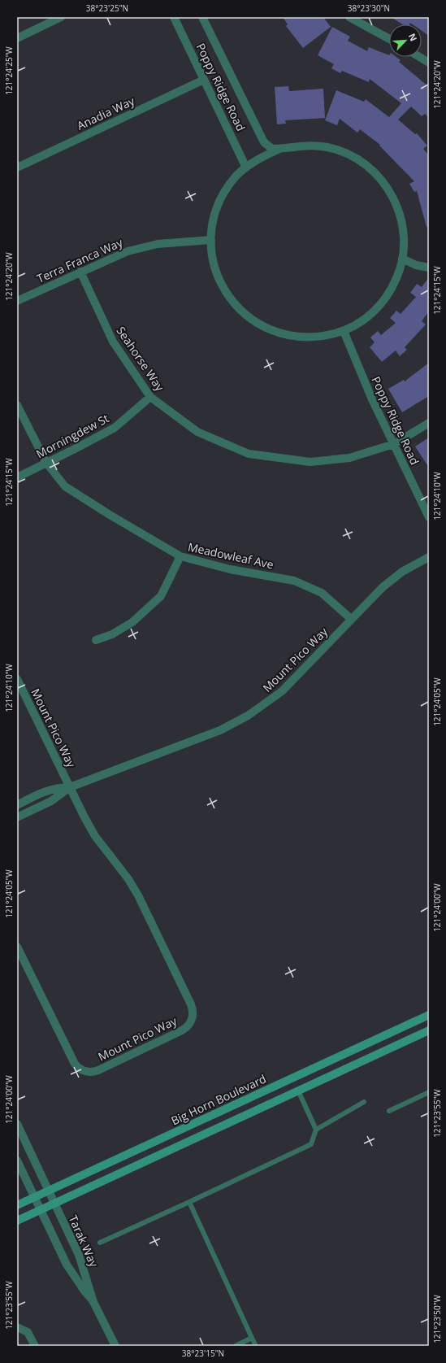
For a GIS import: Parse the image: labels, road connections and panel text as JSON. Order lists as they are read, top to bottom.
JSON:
{
  "streets": {
    "main road": ["Big Horn Boulevard"],
    "street": [
      "Poppy Ridge Road",
      "Anadia Way",
      "Terra Franca Way",
      "Seahorse Way",
      "Morningdew St",
      "Meadowleaf Ave",
      "Mount Pico Way",
      "Tarak Way"
    ]
  },
  "crossings": [
    ["Poppy Ridge Road", "Anadia Way"],
    ["Poppy Ridge Road", "Seahorse Way"],
    ["Terra Franca Way", "Seahorse Way"],
    ["Seahorse Way", "Morningdew St"],
    ["Morningdew St", "Meadowleaf Ave"],
    ["Meadowleaf Ave", "Mount Pico Way"],
    ["Big Horn Boulevard", "Tarak Way"]
  ],
  "north": "top right",
  "coordinates": [
    "38°23'25\"N",
    "38°23'30\"N",
    "121°24'25\"W",
    "121°24'20\"W",
    "121°24'15\"W",
    "121°24'10\"W",
    "121°24'05\"W",
    "121°24'00\"W",
    "121°23'55\"W",
    "121°23'50\"W",
    "38°23'15\"N"
  ]
}
